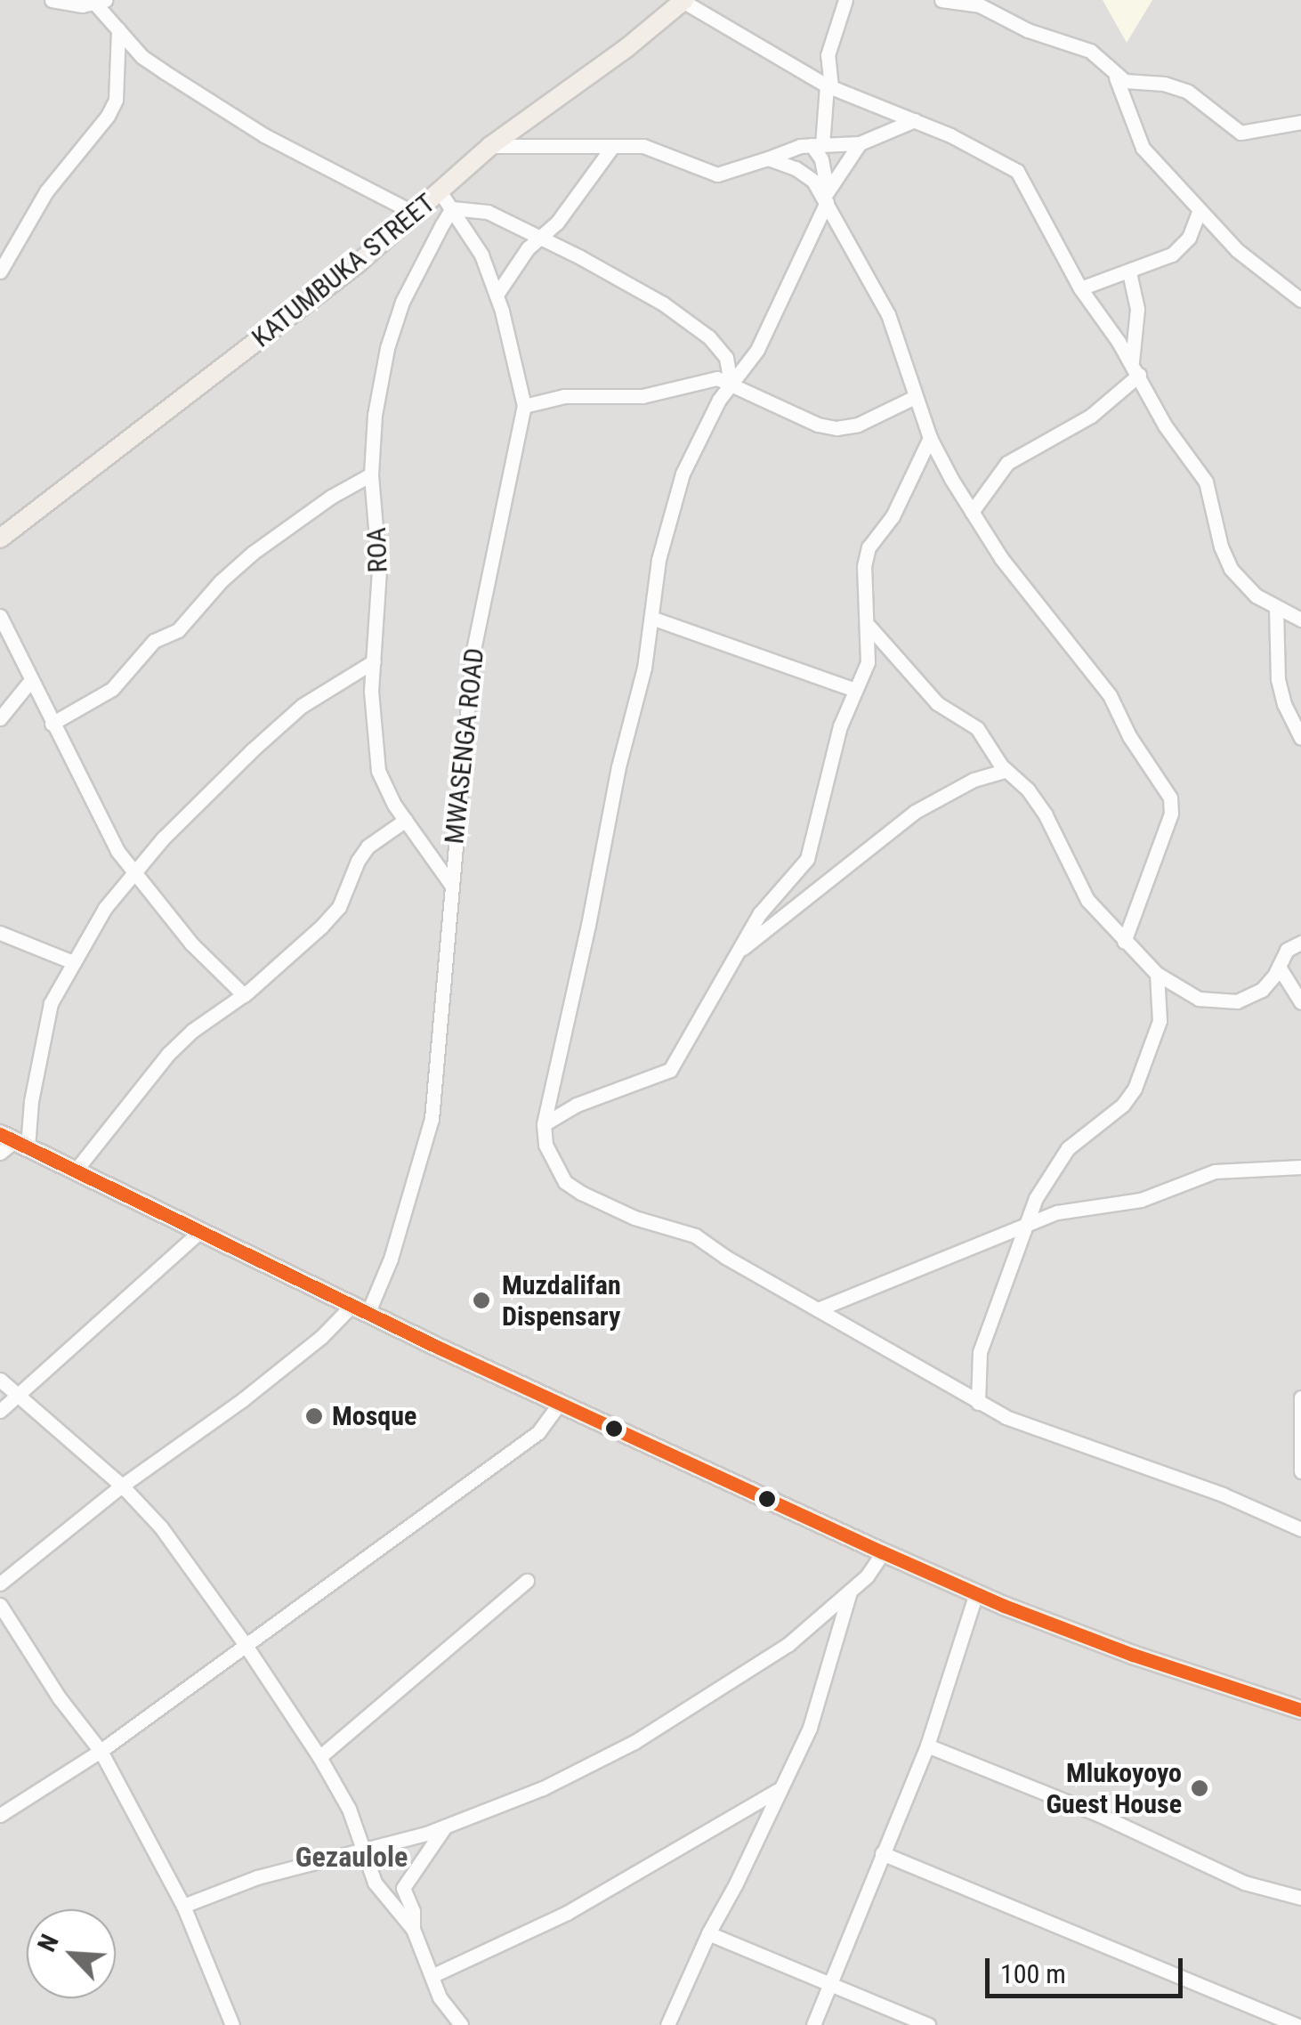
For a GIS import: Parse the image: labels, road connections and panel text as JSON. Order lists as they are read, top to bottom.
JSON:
{
  "streets": {
    "main road": ["KATUMBUKA STREET"],
    "street": ["ROA", "MWASENGA ROAD"]
  },
  "crossings": [
    ["KATUMBUKA STREET", "MWASENGA ROAD"],
    ["ROA", "MWASENGA ROAD"]
  ],
  "districts": ["Gezaulole"],
  "places": ["Muzdalifan Dispensary", "Mosque", "Mlukoyoyo Guest House"],
  "scale_bar": "100 m",
  "north": "top left"
}
